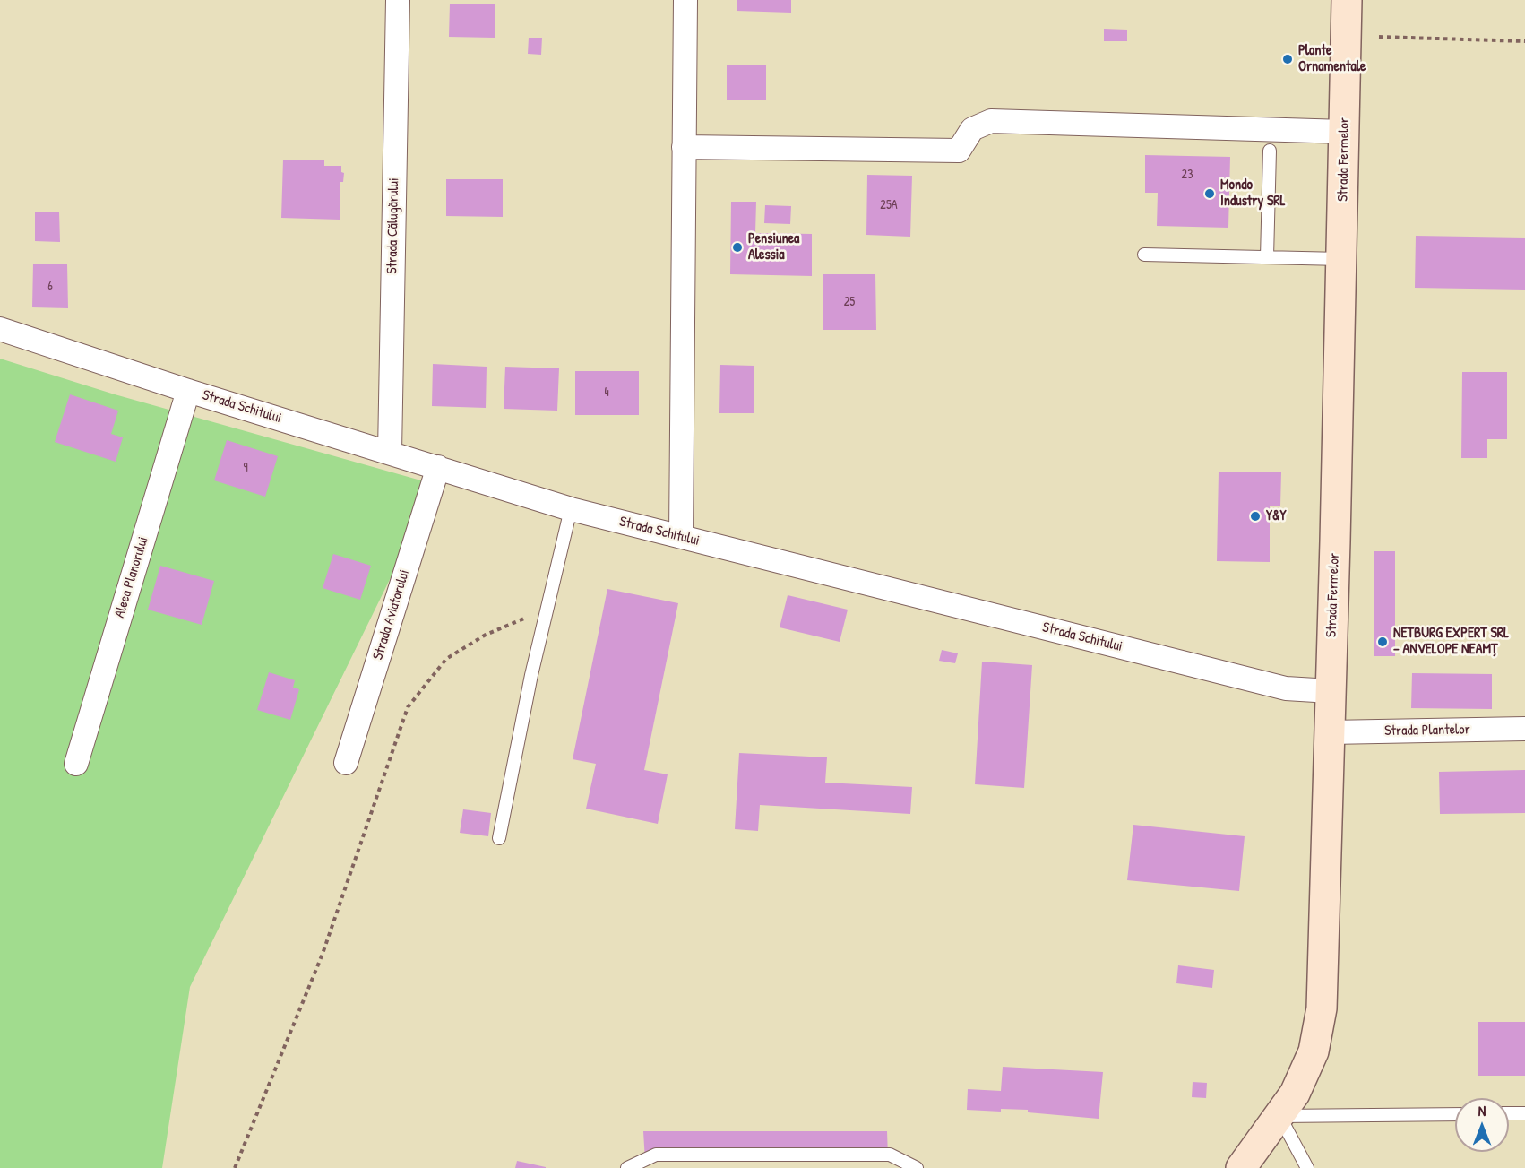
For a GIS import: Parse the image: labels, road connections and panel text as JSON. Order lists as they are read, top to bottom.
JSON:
{
  "streets": {
    "street": [
      "Strada Fermelor",
      "Strada Călugărului",
      "Strada Schitului",
      "Aleea Planorului",
      "Strada Aviatorului",
      "Strada Plantelor"
    ]
  },
  "crossings": [
    ["Strada Fermelor", "Strada Schitului"],
    ["Strada Fermelor", "Strada Plantelor"],
    ["Strada Călugărului", "Strada Schitului"],
    ["Strada Schitului", "Aleea Planorului"],
    ["Strada Schitului", "Strada Aviatorului"]
  ],
  "places": [
    "Plante Ornamentale",
    "Mondo Industry SRL",
    "Pensiunea Alessia",
    "Y&Y",
    "NETBURG EXPERT SRL – ANVELOPE NEAMȚ"
  ],
  "house_numbers": [
    "23",
    "25A",
    "6",
    "25",
    "4",
    "9"
  ],
  "north": "top"
}
